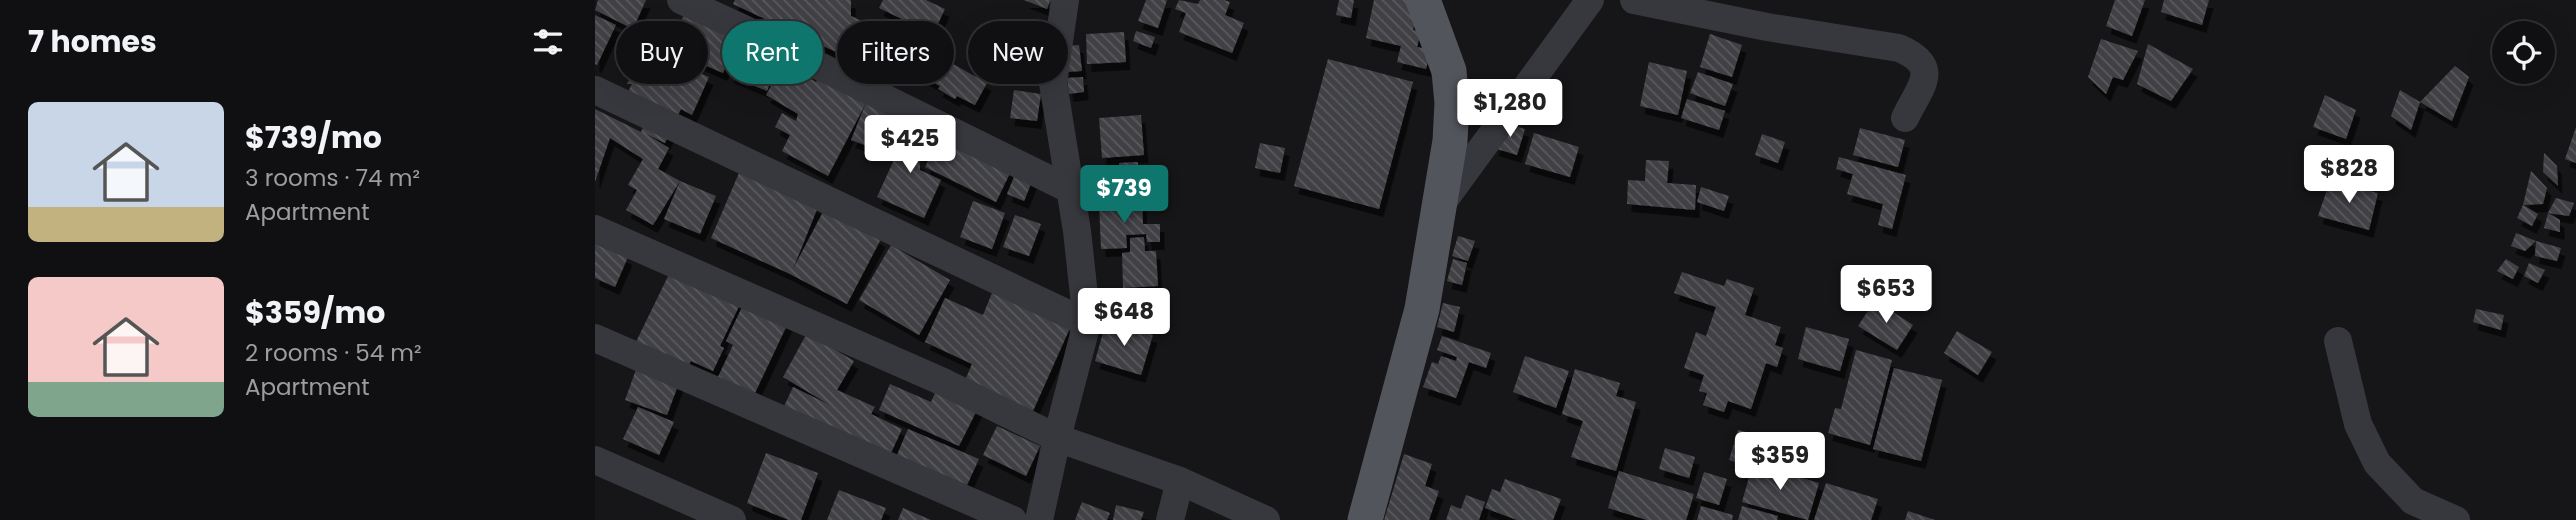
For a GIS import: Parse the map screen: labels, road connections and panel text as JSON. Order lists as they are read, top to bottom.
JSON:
{
  "page": {
    "heading": "7 homes",
    "chip": [
      "Buy",
      "Rent",
      "Filters",
      "New"
    ],
    "price": [
      "$1,280",
      "$425",
      "$828",
      "$739",
      "$653",
      "$648",
      "$359"
    ],
    "list": [
      {
        "name": "$739/mo",
        "note": "3 rooms · 74 m² · Apartment"
      },
      {
        "name": "$359/mo",
        "note": "2 rooms · 54 m² · Apartment"
      }
    ]
  }
}
